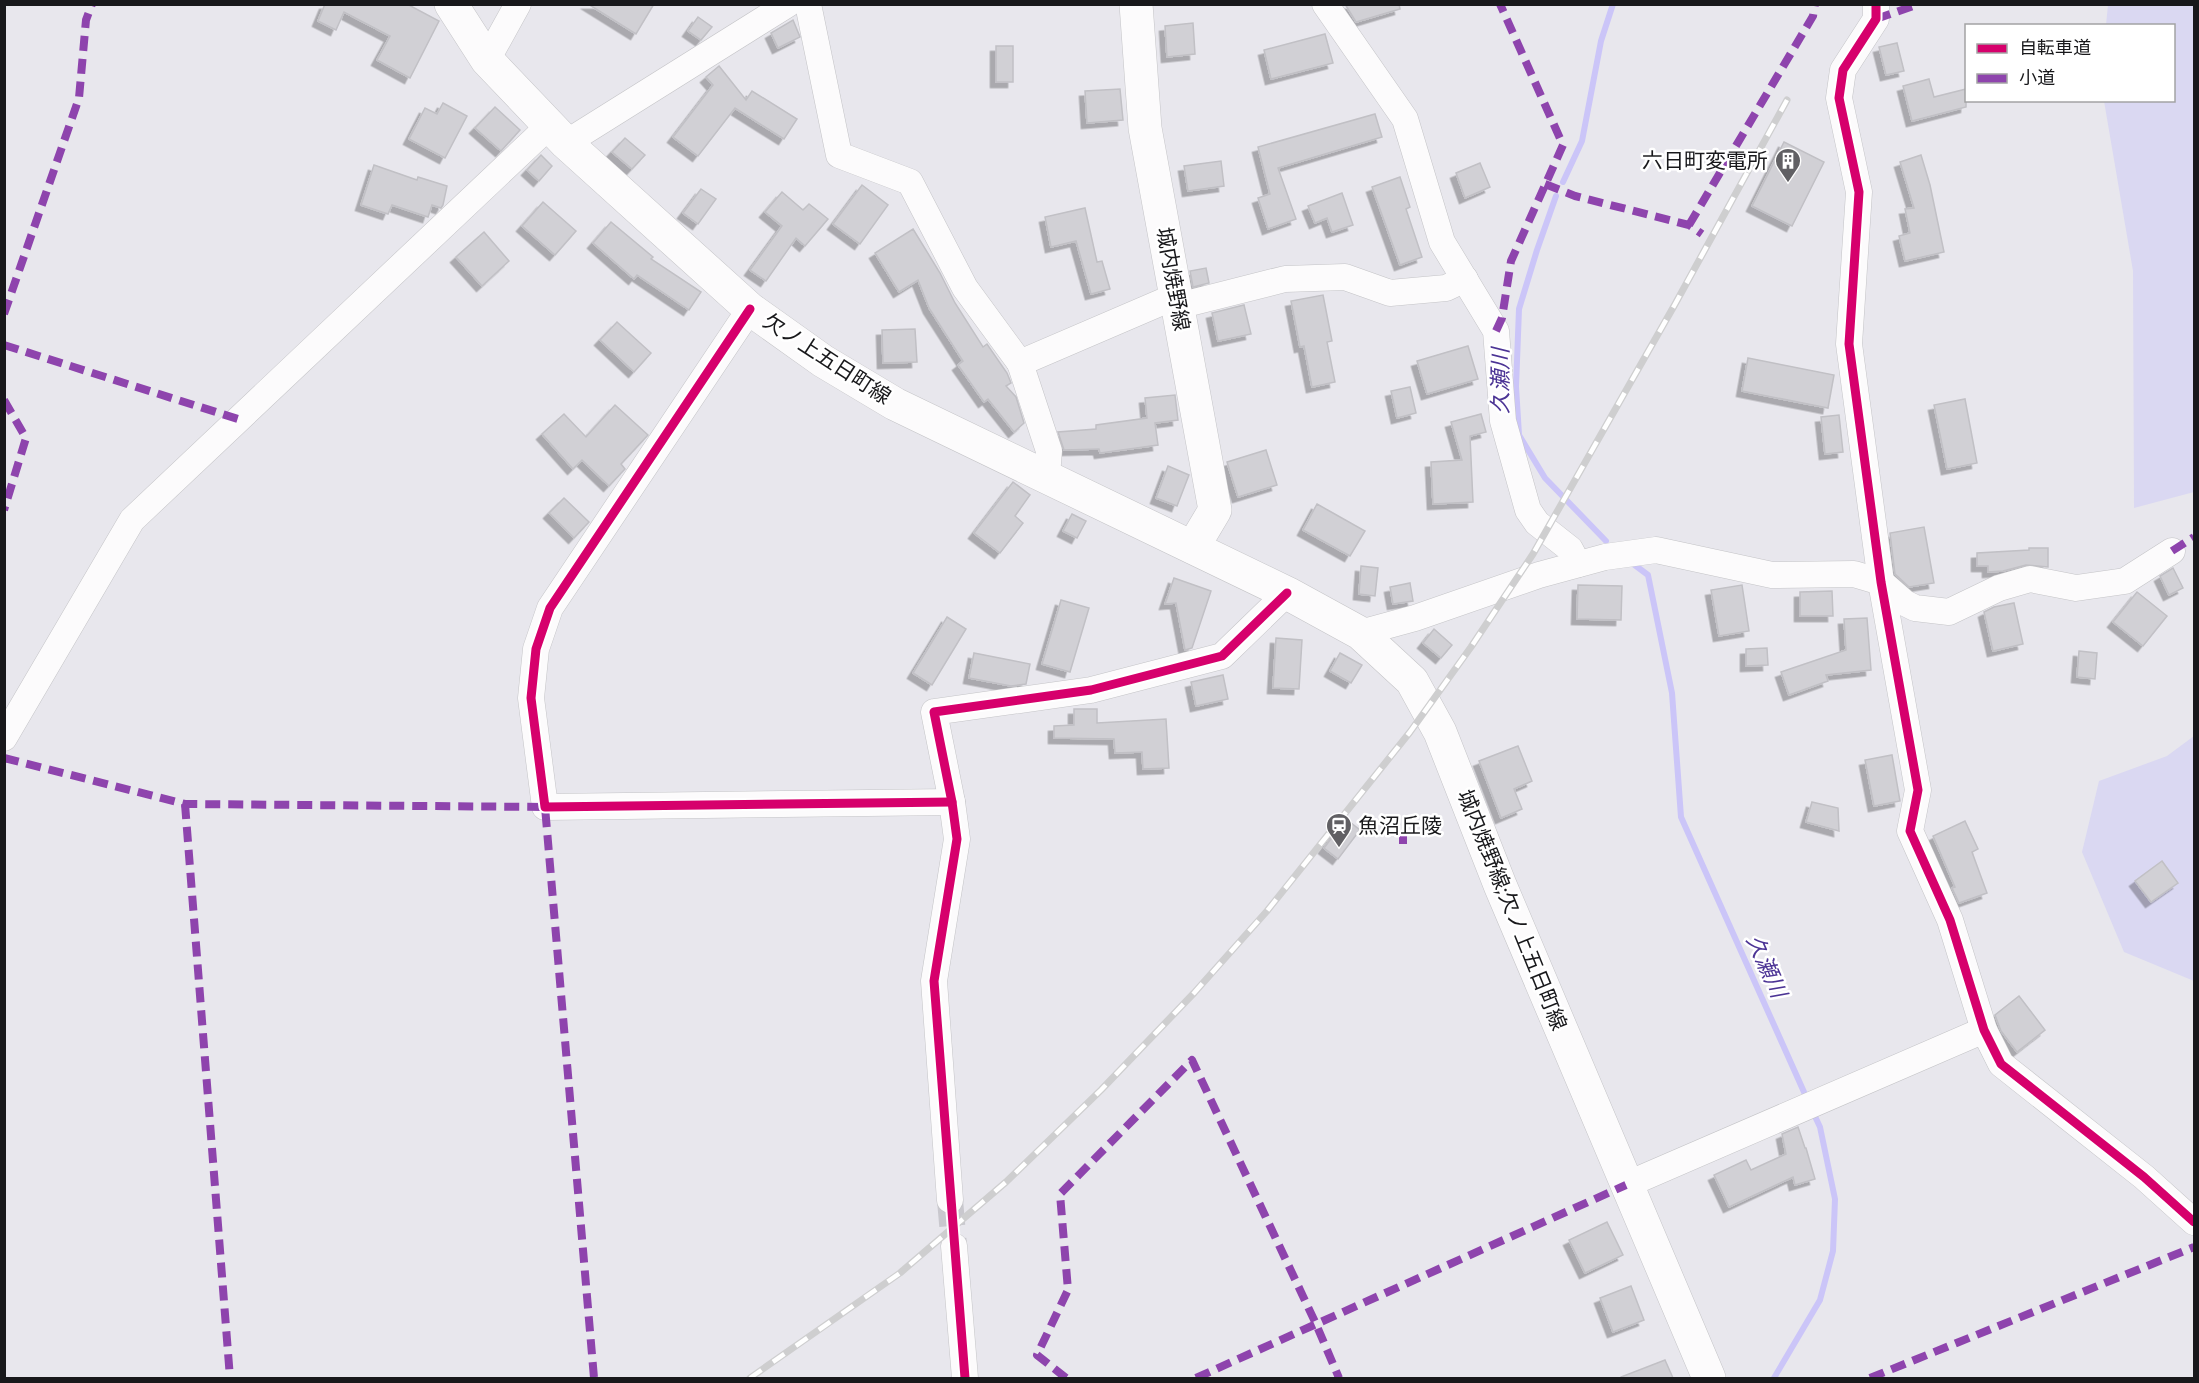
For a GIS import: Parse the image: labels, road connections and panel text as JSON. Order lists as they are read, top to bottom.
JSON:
{
  "streets": {
    "main road": ["城内焼野線", "欠ノ上五日町線", "城内焼野線;欠ノ上五日町線"]
  },
  "crossings": [
    ["城内焼野線", "欠ノ上五日町線"],
    ["城内焼野線", "城内焼野線;欠ノ上五日町線"],
    ["欠ノ上五日町線", "城内焼野線;欠ノ上五日町線"]
  ],
  "water": ["久瀬川"],
  "places": {
    "building": ["六日町変電所"],
    "station": ["魚沼丘陵"]
  },
  "legend": ["自転車道", "小道"]
}
